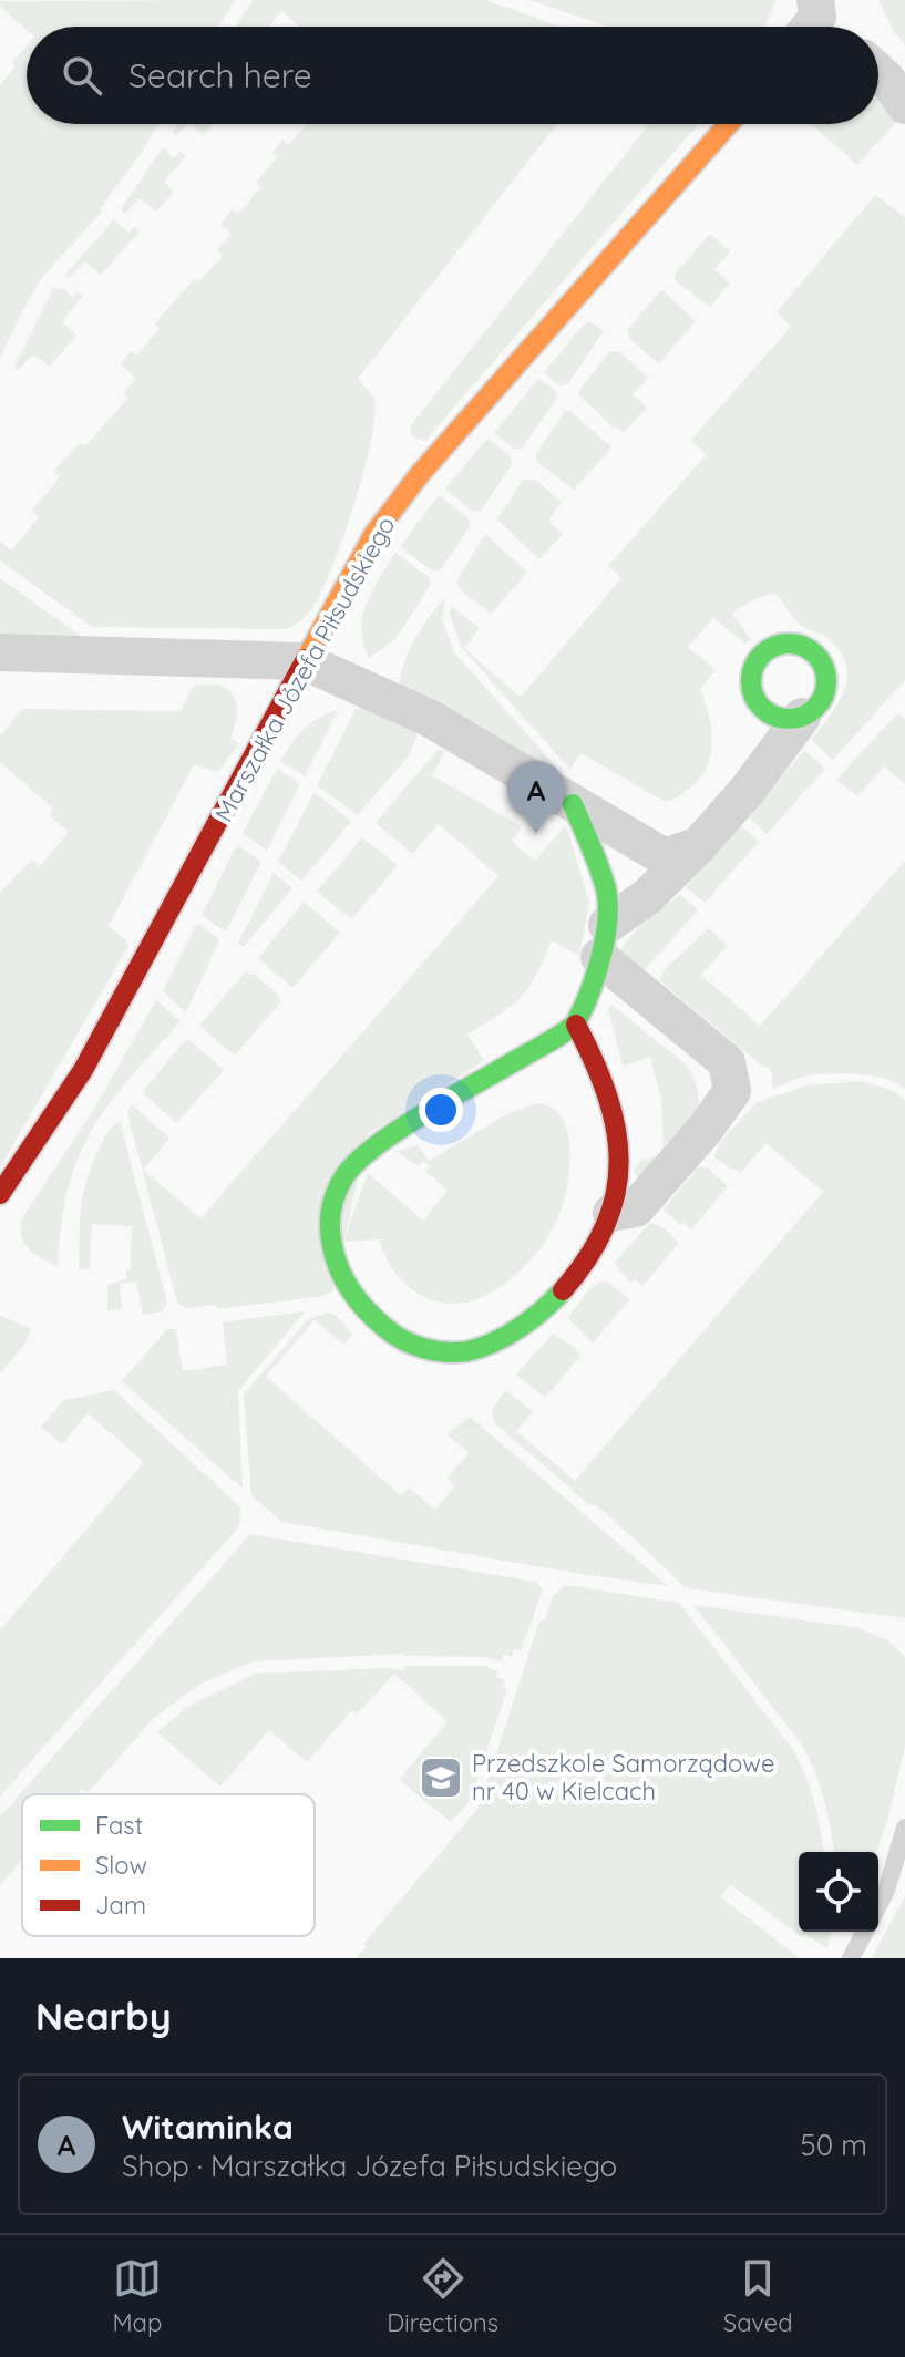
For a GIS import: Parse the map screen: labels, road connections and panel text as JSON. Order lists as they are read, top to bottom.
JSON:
{
  "streets": {
    "street": ["Marszałka Józefa Piłsudskiego"]
  },
  "places": {
    "school or university": ["Przedszkole Samorządowe nr 40 w Kielcach"]
  },
  "legend": ["Fast", "Slow", "Jam"],
  "page": {
    "search": "Search here",
    "pins": "A",
    "heading": "Nearby",
    "list": [
      {
        "mark": "A",
        "name": "Witaminka",
        "note": "Shop · Marszałka Józefa Piłsudskiego",
        "value": "50 m"
      }
    ],
    "nav": ["Map", "Directions", "Saved"]
  }
}
